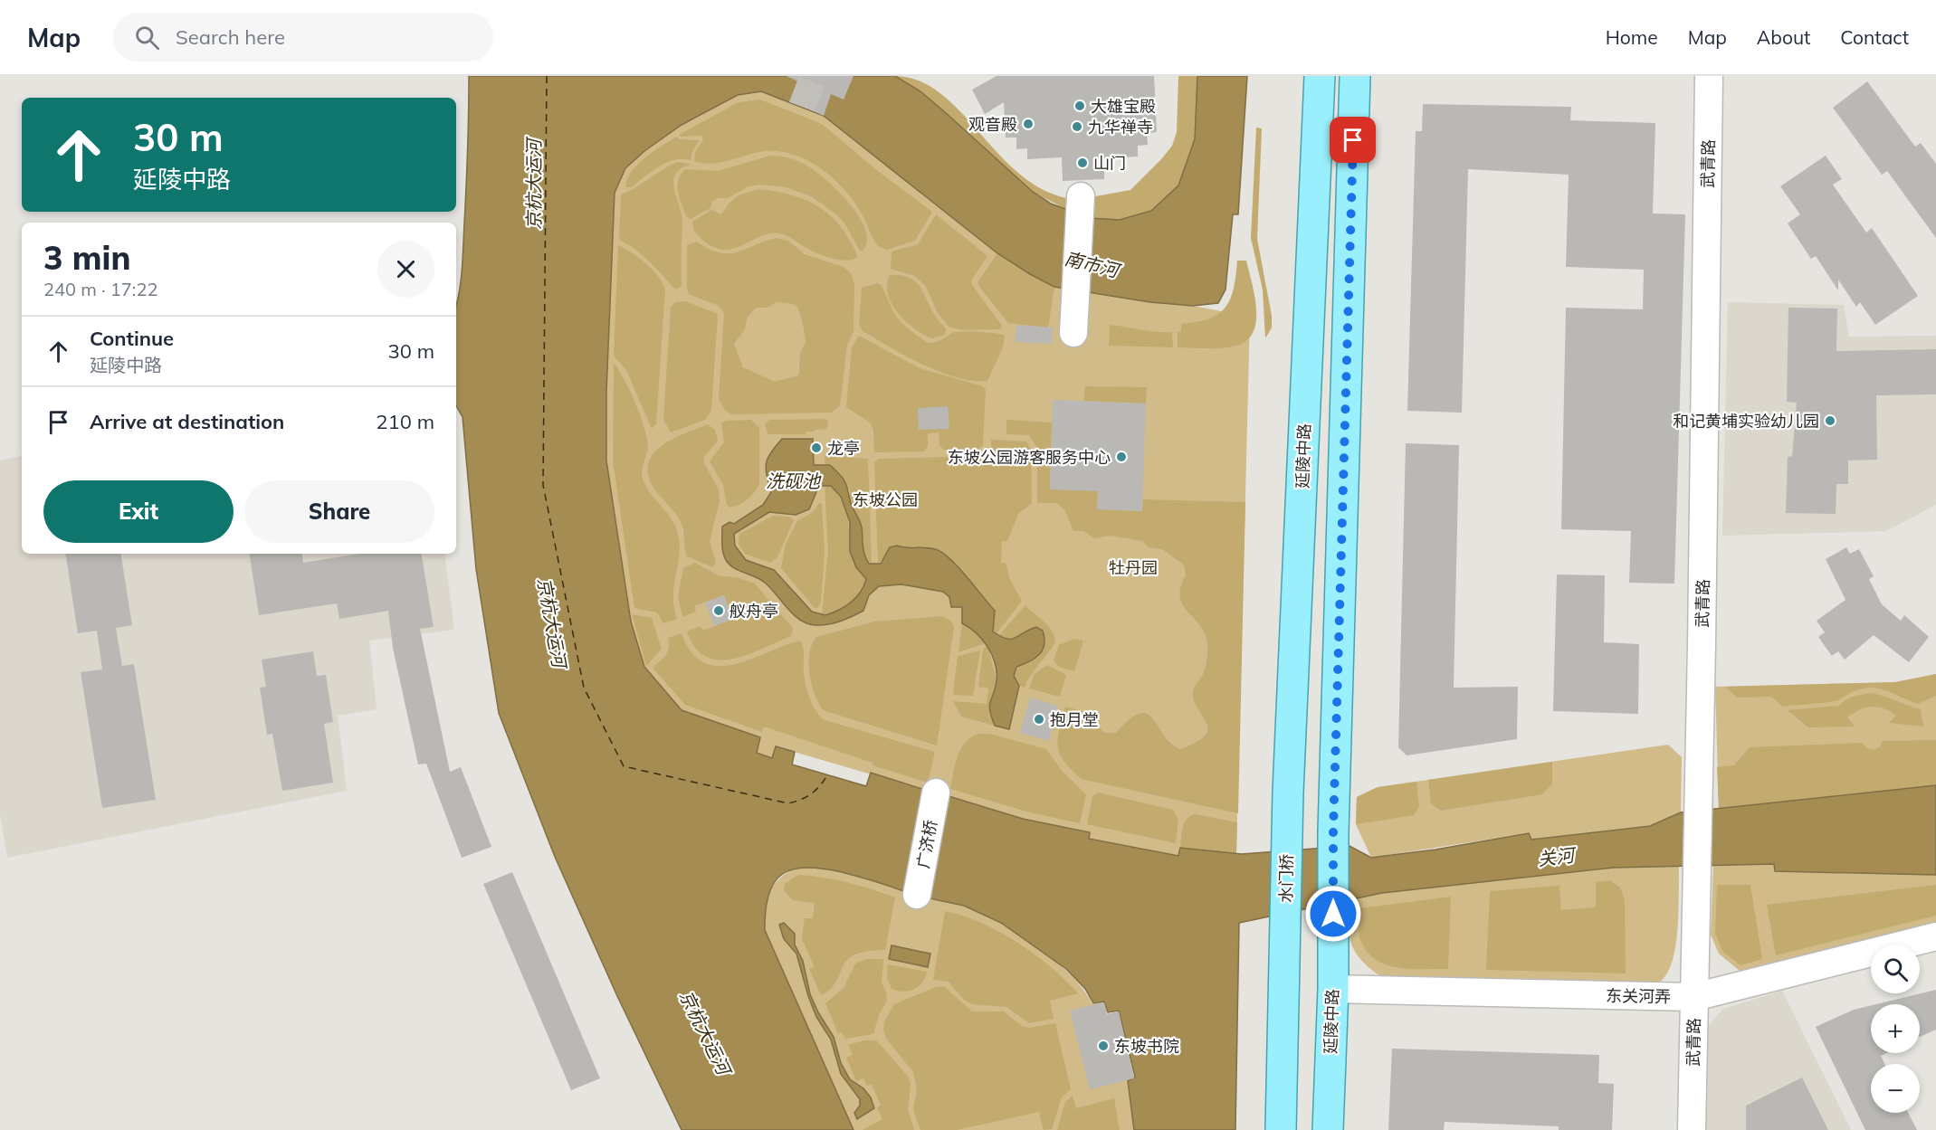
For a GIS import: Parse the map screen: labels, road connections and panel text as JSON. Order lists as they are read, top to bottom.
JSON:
{
  "streets": {
    "main road": ["延陵中路", "水门桥"],
    "street": ["武青路", "广济桥", "东关河弄"]
  },
  "crossings": [
    ["武青路", "东关河弄"],
    ["延陵中路", "水门桥"],
    ["延陵中路", "东关河弄"]
  ],
  "water": [
    "京杭大运河",
    "南市河",
    "洗砚池",
    "关河"
  ],
  "parks": ["东坡公园", "牡丹园"],
  "places": [
    "大雄宝殿",
    "观音殿",
    "九华禅寺",
    "山门",
    "和记黄埔实验幼儿园",
    "龙亭",
    "东坡公园游客服务中心",
    "舣舟亭",
    "抱月堂",
    "东坡书院"
  ],
  "page": {
    "header": "Map",
    "search": "Search here",
    "nav": [
      "Home",
      "Map",
      "About",
      "Contact"
    ],
    "turn": ["30 m", "延陵中路"],
    "heading": ["3 min", "240 m · 17:22"],
    "list": [
      {
        "name": "Continue",
        "note": "延陵中路",
        "value": "30 m"
      },
      {
        "name": "Arrive at destination",
        "value": "210 m"
      }
    ],
    "buttons": ["Exit", "Share"],
    "map_buttons": ["+", "−"]
  }
}
